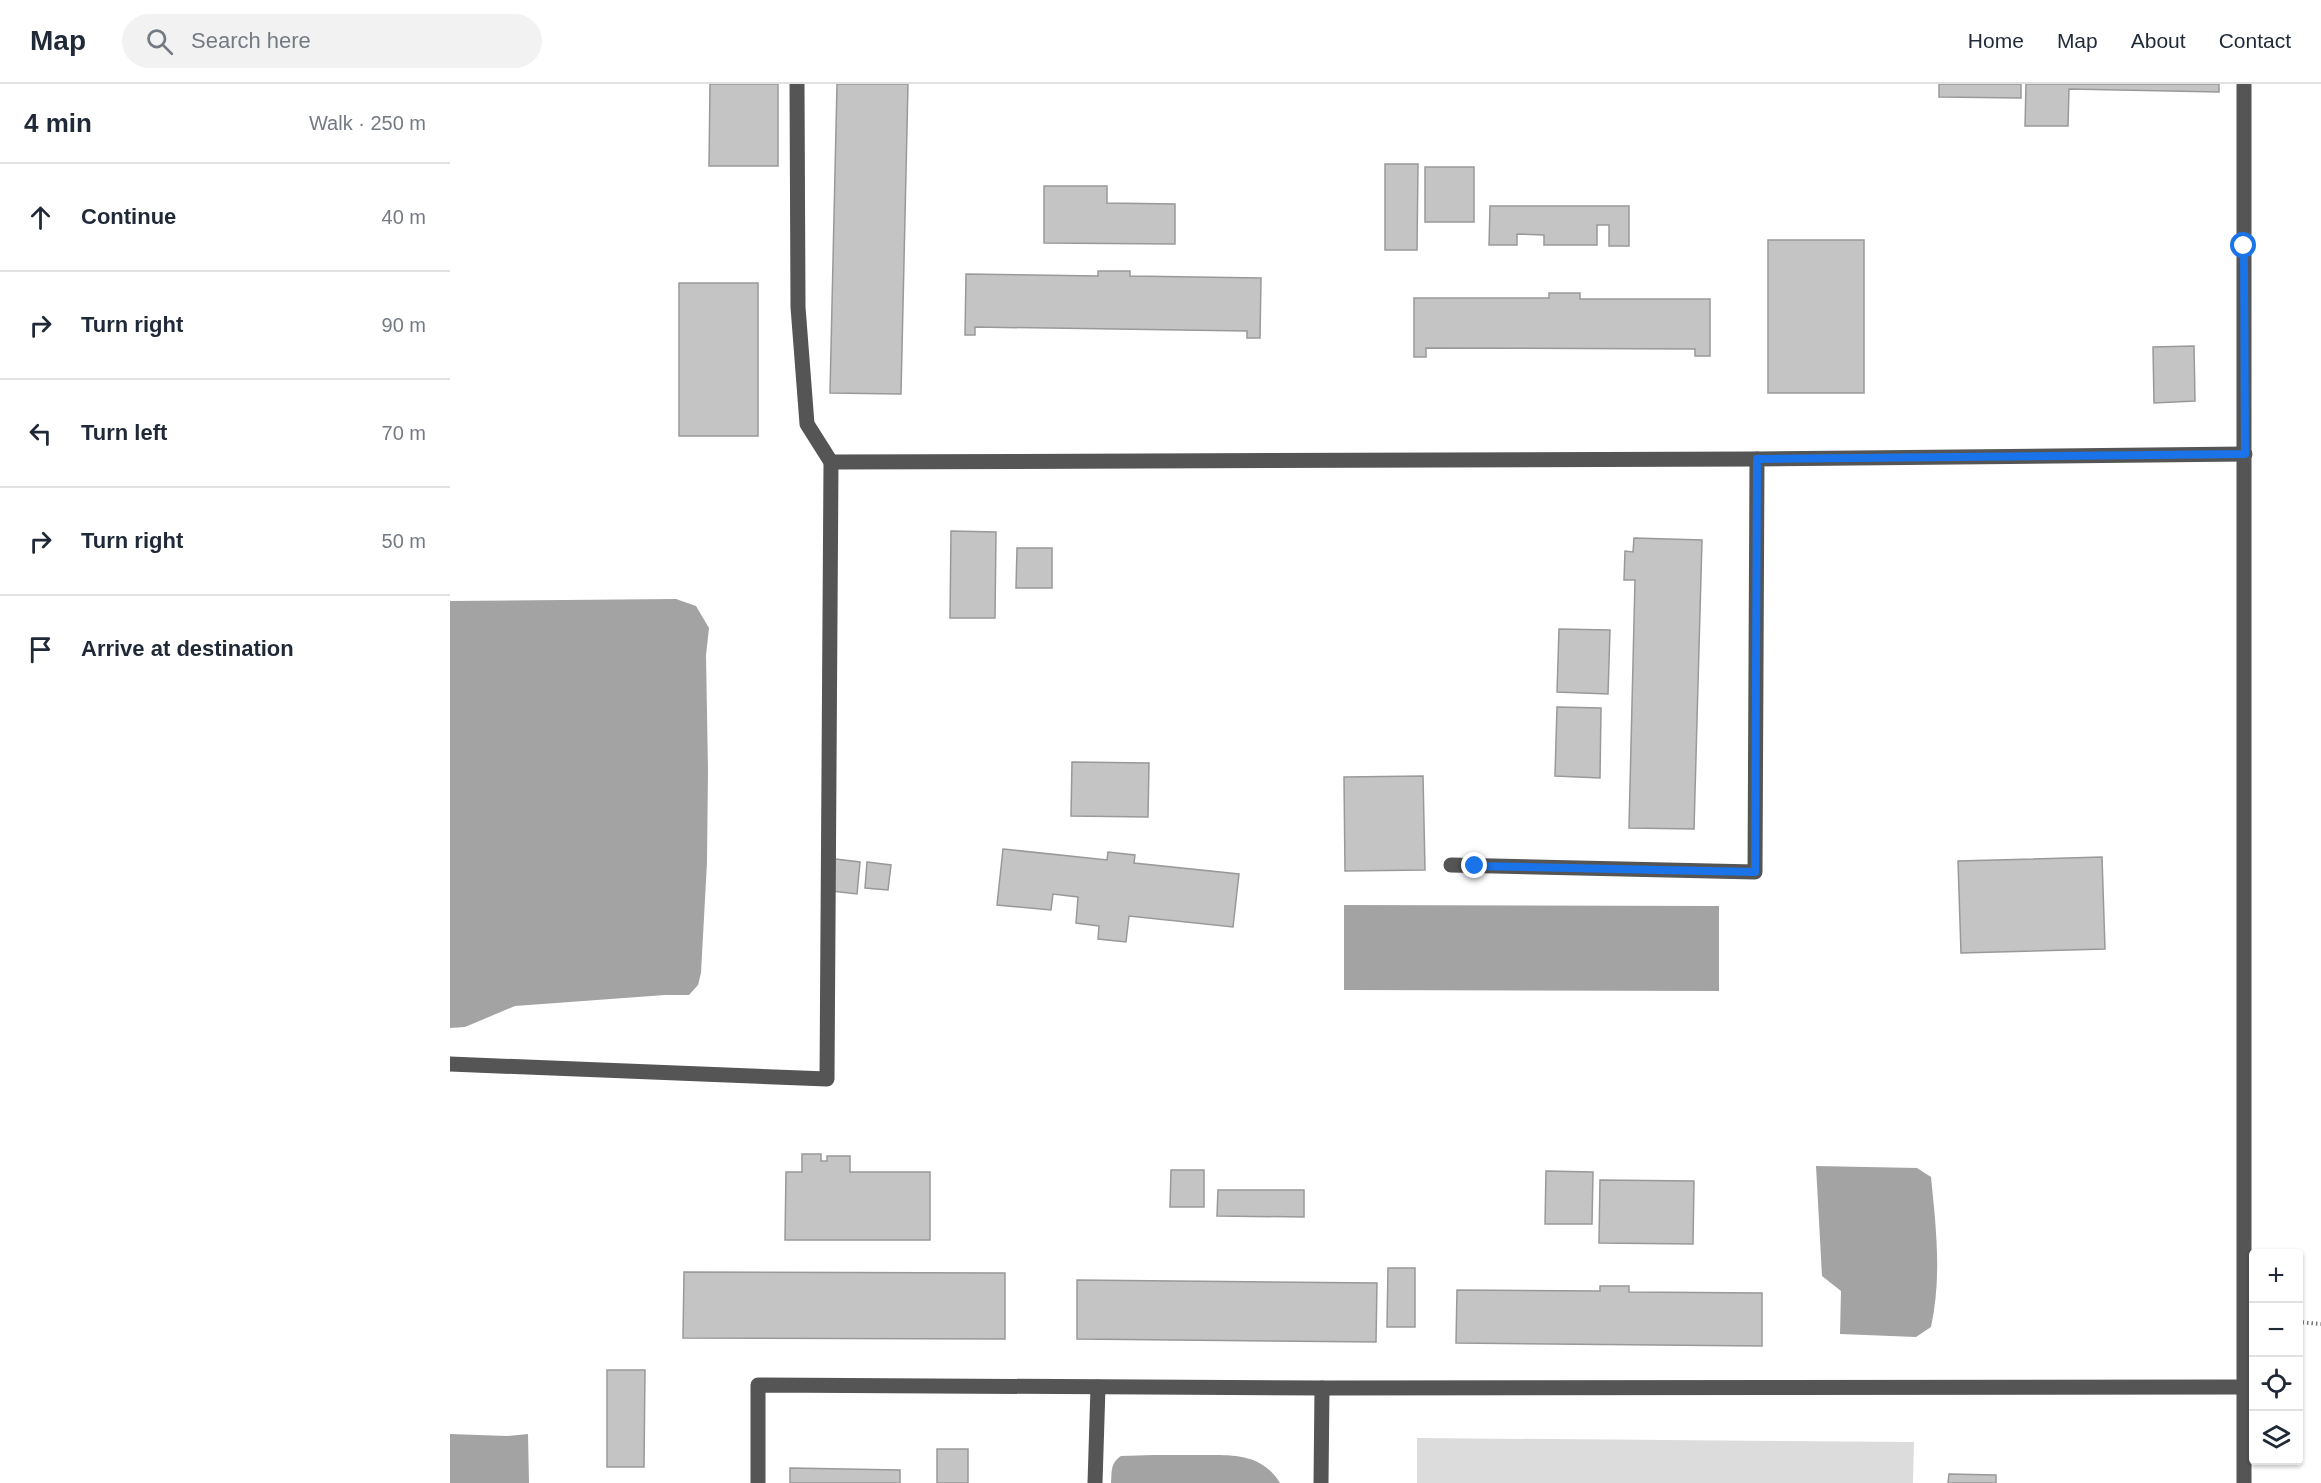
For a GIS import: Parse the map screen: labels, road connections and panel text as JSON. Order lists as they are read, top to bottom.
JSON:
{
  "page": {
    "header": "Map",
    "search": "Search here",
    "nav": [
      "Home",
      "Map",
      "About",
      "Contact"
    ],
    "heading": ["4 min", "Walk · 250 m"],
    "list": [
      ["Continue", "40 m"],
      ["Turn right", "90 m"],
      ["Turn left", "70 m"],
      ["Turn right", "50 m"],
      "Arrive at destination"
    ],
    "map_buttons": ["+", "−"]
  }
}
